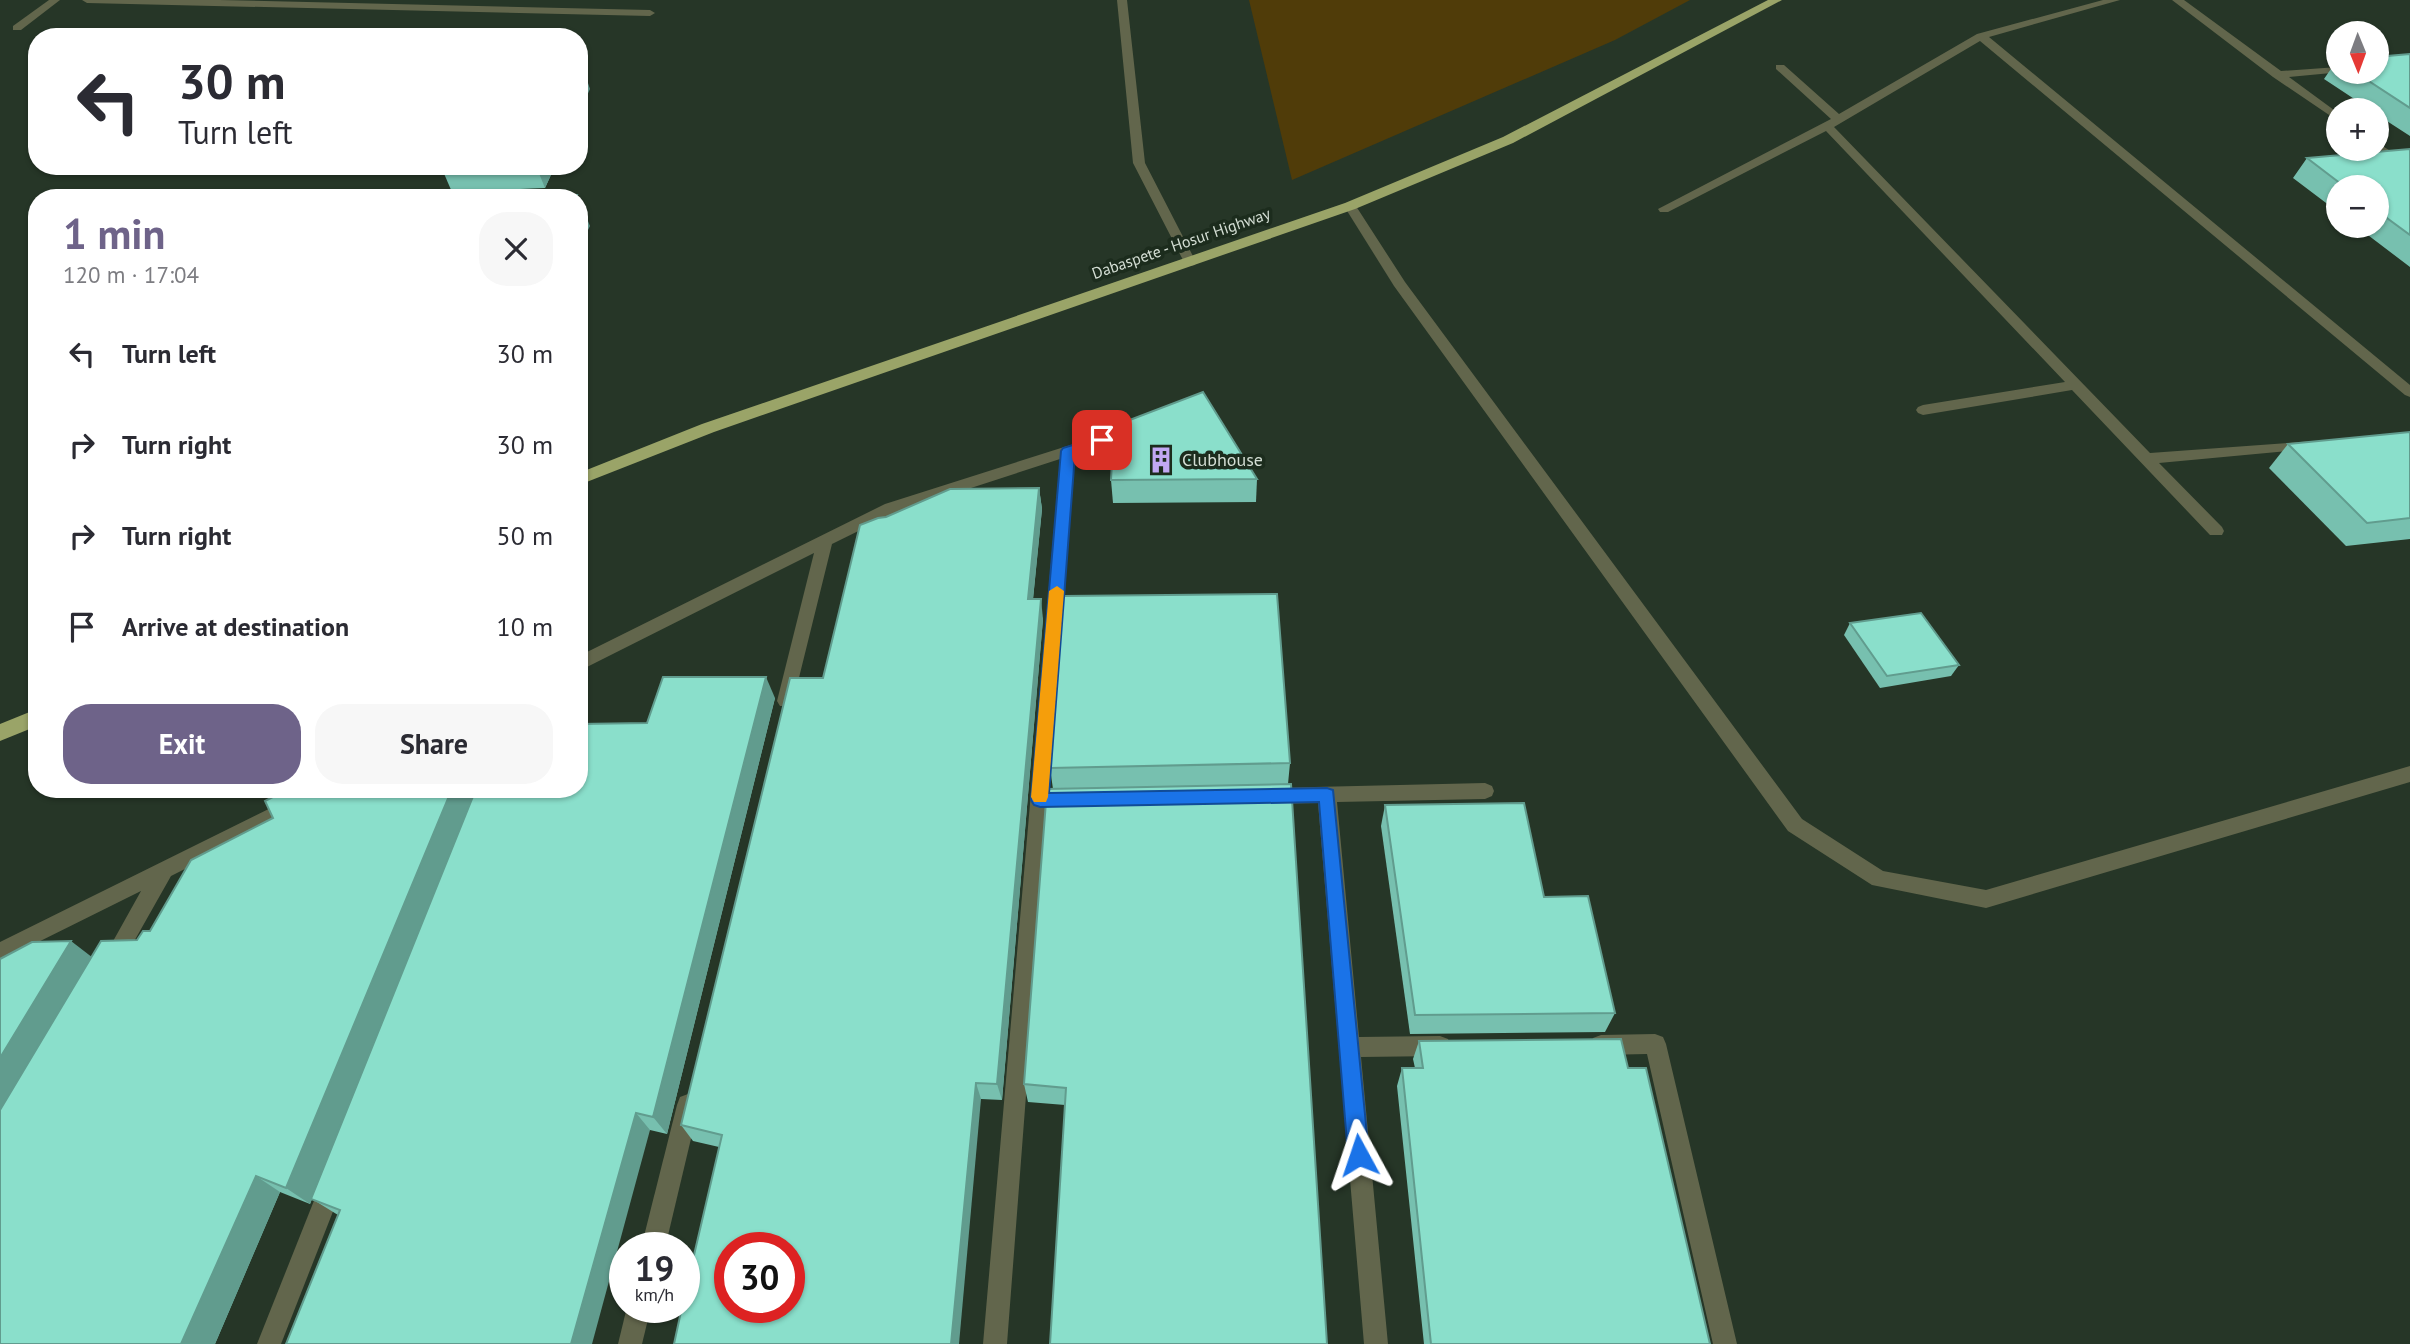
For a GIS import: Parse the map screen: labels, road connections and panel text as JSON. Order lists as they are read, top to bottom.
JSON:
{
  "streets": {
    "highway": ["Dabaspete - Hosur Highway"]
  },
  "places": {
    "building": ["Clubhouse"]
  },
  "north": "bottom",
  "page": {
    "map_buttons": ["+", "−"],
    "turn": ["30 m", "Turn left"],
    "heading": ["1 min", "120 m · 17:04"],
    "list": [
      {
        "name": "Turn left",
        "value": "30 m"
      },
      {
        "name": "Turn right",
        "value": "30 m"
      },
      {
        "name": "Turn right",
        "value": "50 m"
      },
      {
        "name": "Arrive at destination",
        "value": "10 m"
      }
    ],
    "buttons": ["Exit", "Share"],
    "speed": "19 km/h",
    "limit": "30"
  }
}
